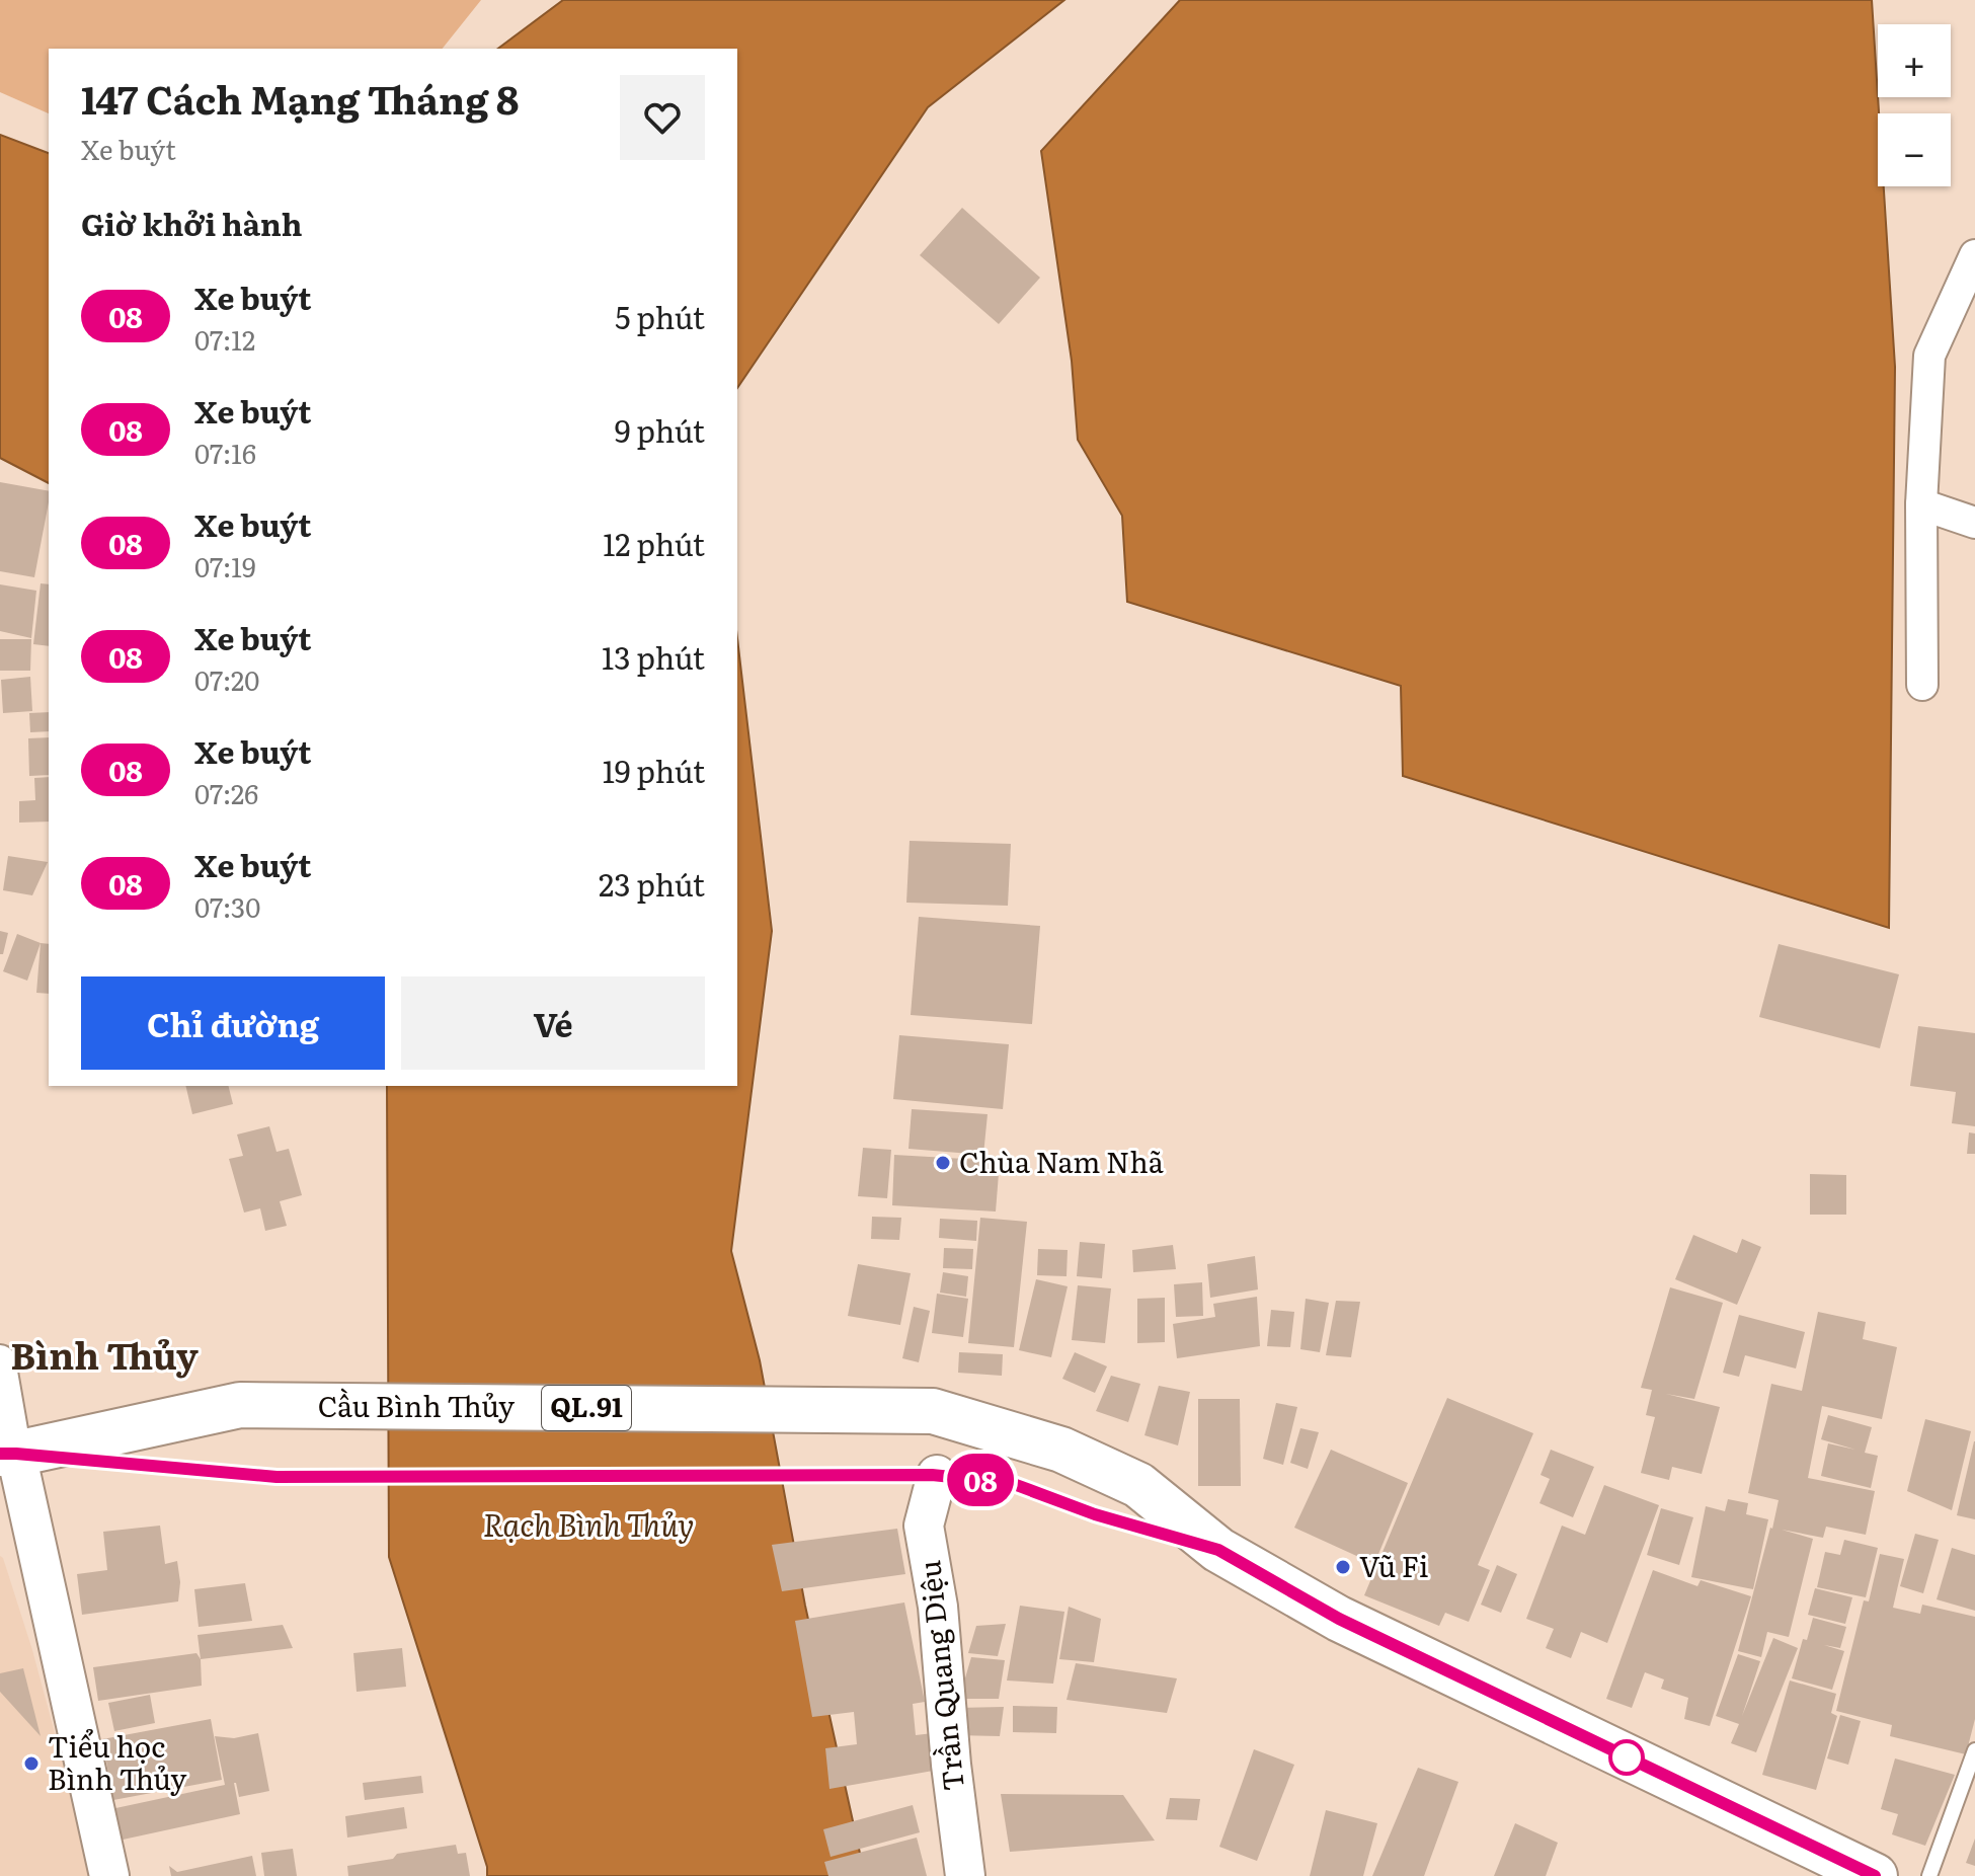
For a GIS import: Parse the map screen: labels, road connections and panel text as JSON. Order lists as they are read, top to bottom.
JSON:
{
  "streets": {
    "highway": ["Cầu Bình Thủy", "QL.91"],
    "street": ["Trần Quang Diệu"]
  },
  "districts": ["Bình Thủy"],
  "water": ["Rạch Bình Thủy"],
  "places": ["Chùa Nam Nhã", "Vũ Fi", "Tiểu học Bình Thủy"],
  "lines": ["bus line 08"],
  "page": {
    "on_map": "08",
    "map_buttons": ["+", "−"],
    "heading": [
      ["147 Cách Mạng Tháng 8", "Xe buýt"],
      "Giờ khởi hành"
    ],
    "list": [
      {
        "mark": "08",
        "name": "Xe buýt",
        "note": "07:12",
        "value": "5 phút"
      },
      {
        "mark": "08",
        "name": "Xe buýt",
        "note": "07:16",
        "value": "9 phút"
      },
      {
        "mark": "08",
        "name": "Xe buýt",
        "note": "07:19",
        "value": "12 phút"
      },
      {
        "mark": "08",
        "name": "Xe buýt",
        "note": "07:20",
        "value": "13 phút"
      },
      {
        "mark": "08",
        "name": "Xe buýt",
        "note": "07:26",
        "value": "19 phút"
      },
      {
        "mark": "08",
        "name": "Xe buýt",
        "note": "07:30",
        "value": "23 phút"
      }
    ],
    "buttons": ["Chỉ đường", "Vé"]
  }
}
